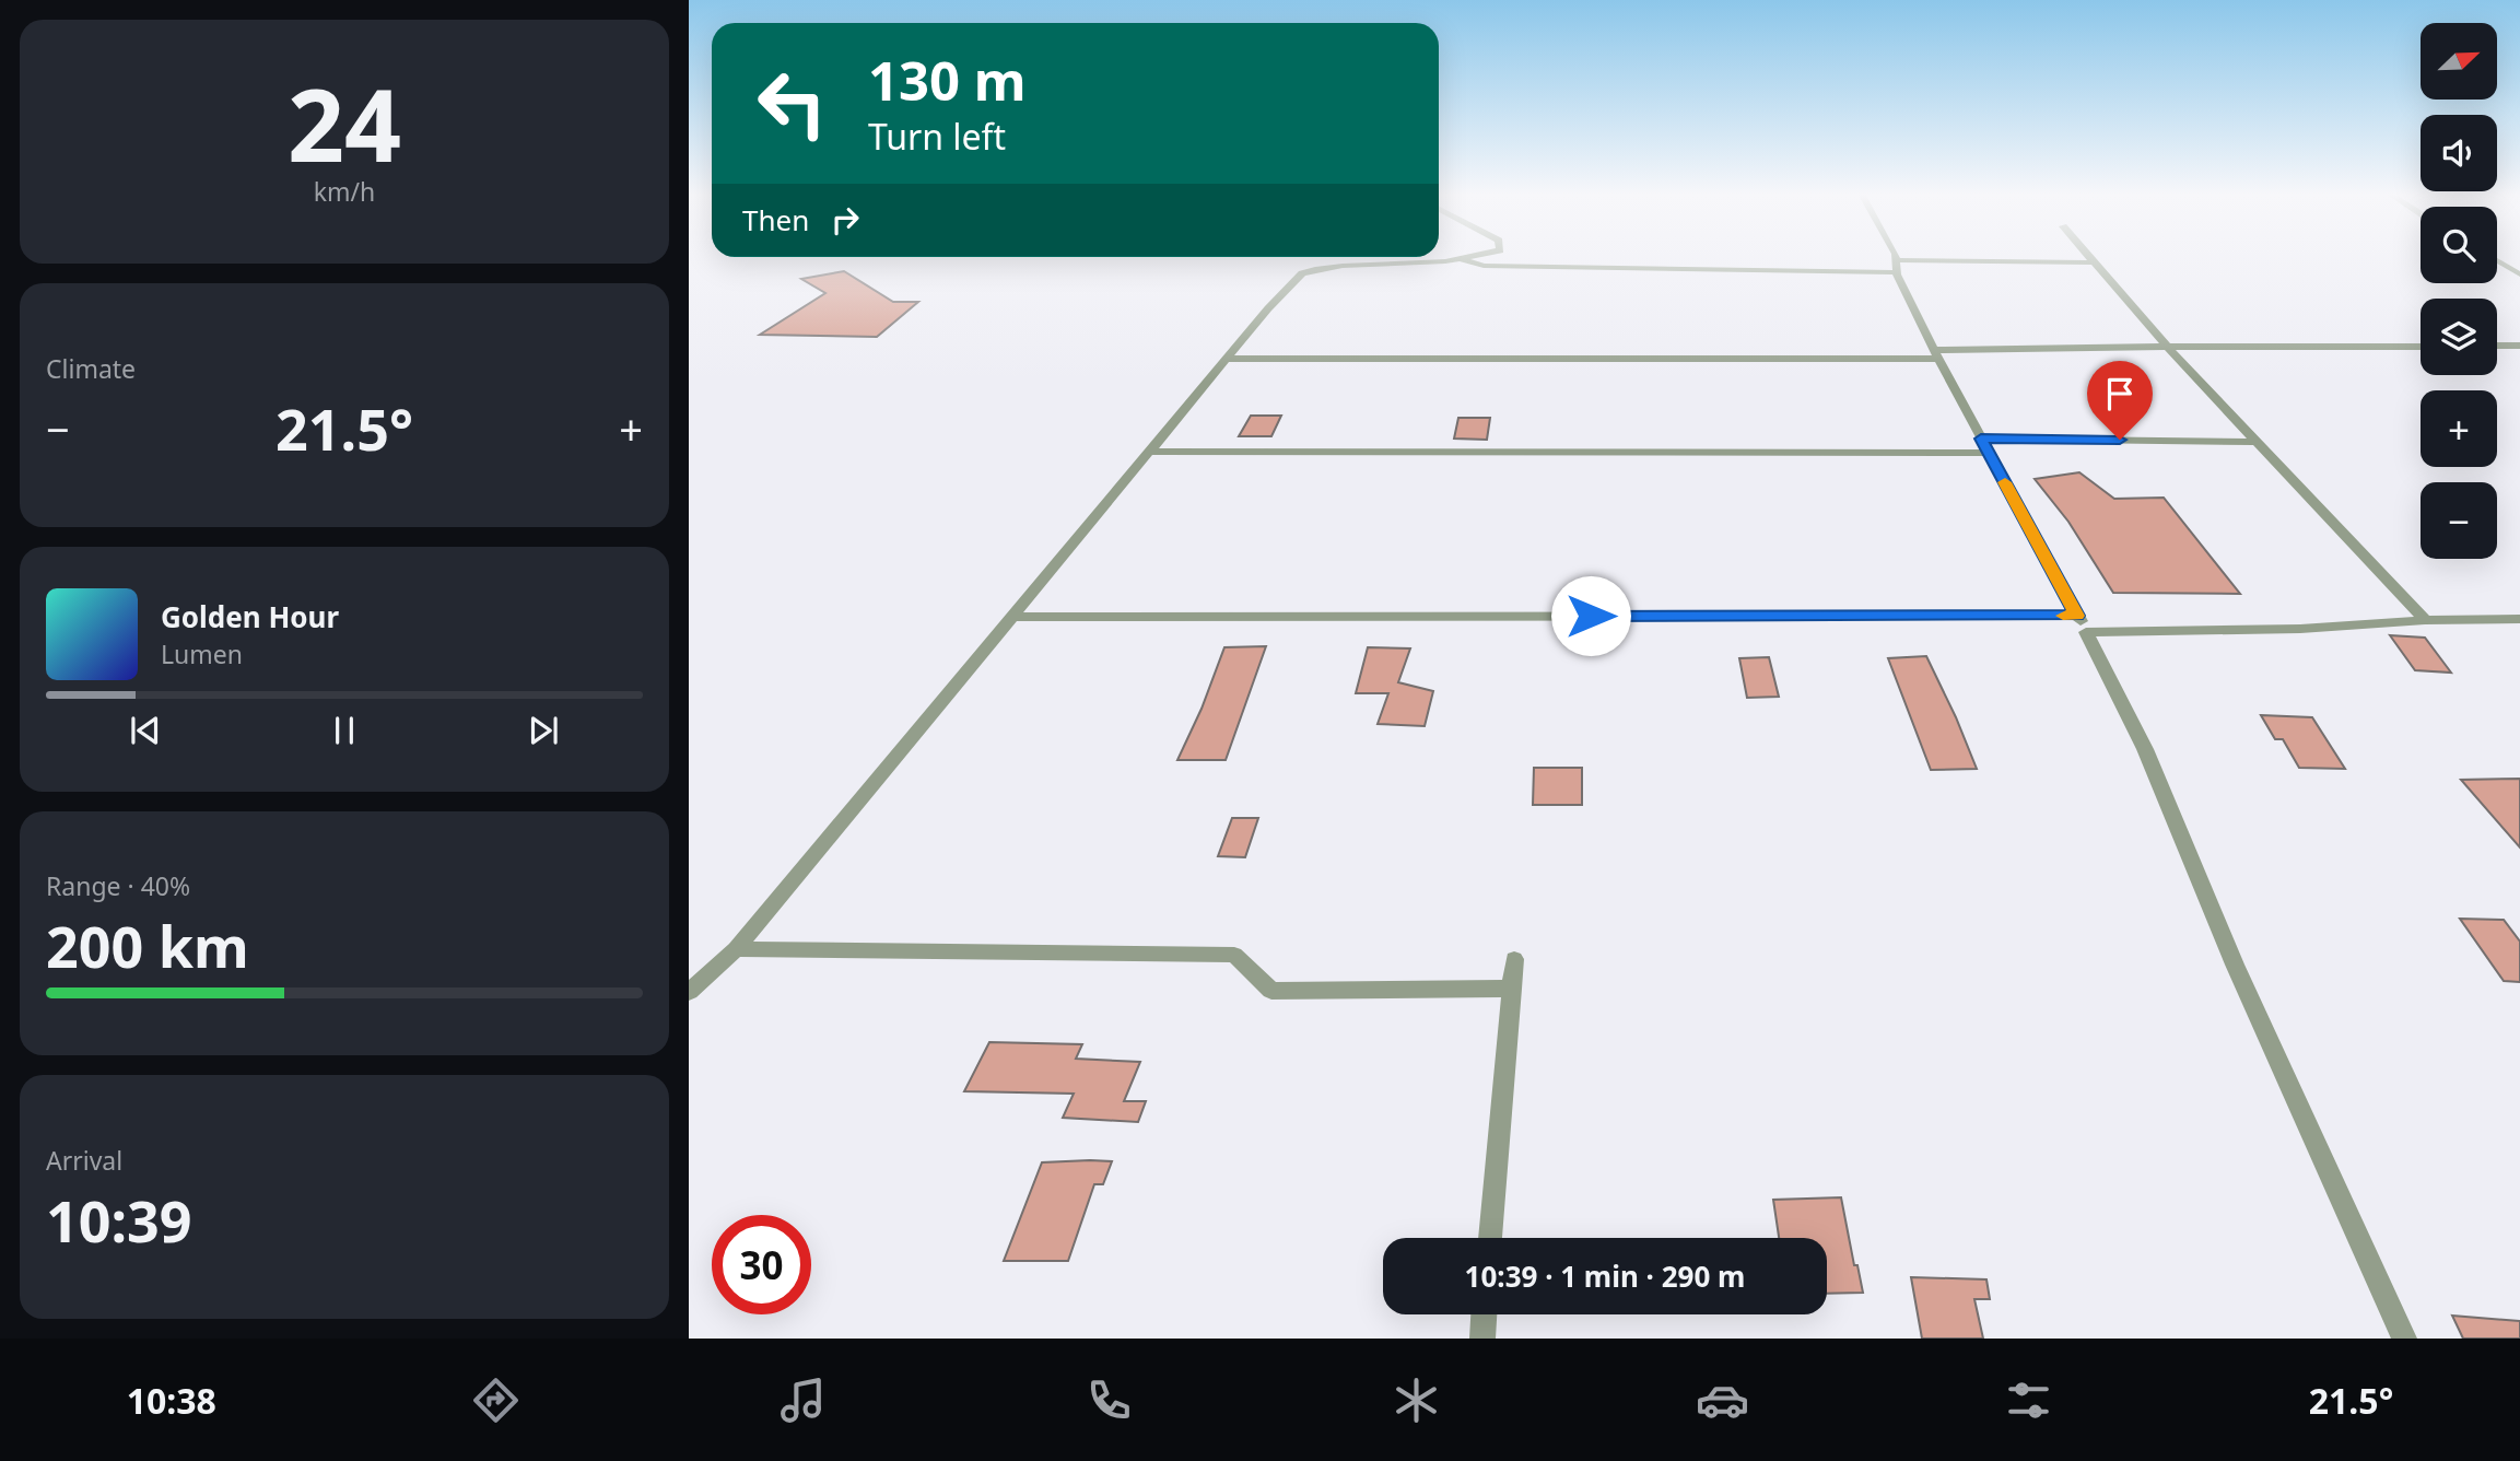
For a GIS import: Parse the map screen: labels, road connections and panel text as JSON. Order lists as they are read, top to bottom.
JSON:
{
  "north": "top right",
  "page": {
    "tile": [
      ["24", "km/h"],
      "Climate",
      ["Range · 40%", "200 km"],
      ["Arrival", "10:39"]
    ],
    "map_buttons": ["+", "−"],
    "turn": ["130 m", "Turn left"],
    "then": "Then",
    "heat": ["−", "21.5°", "+"],
    "song": ["Golden Hour", "Lumen"],
    "limit": "30",
    "trip": "10:39 · 1 min · 290 m",
    "tabs": ["10:38", "21.5°"]
  }
}
